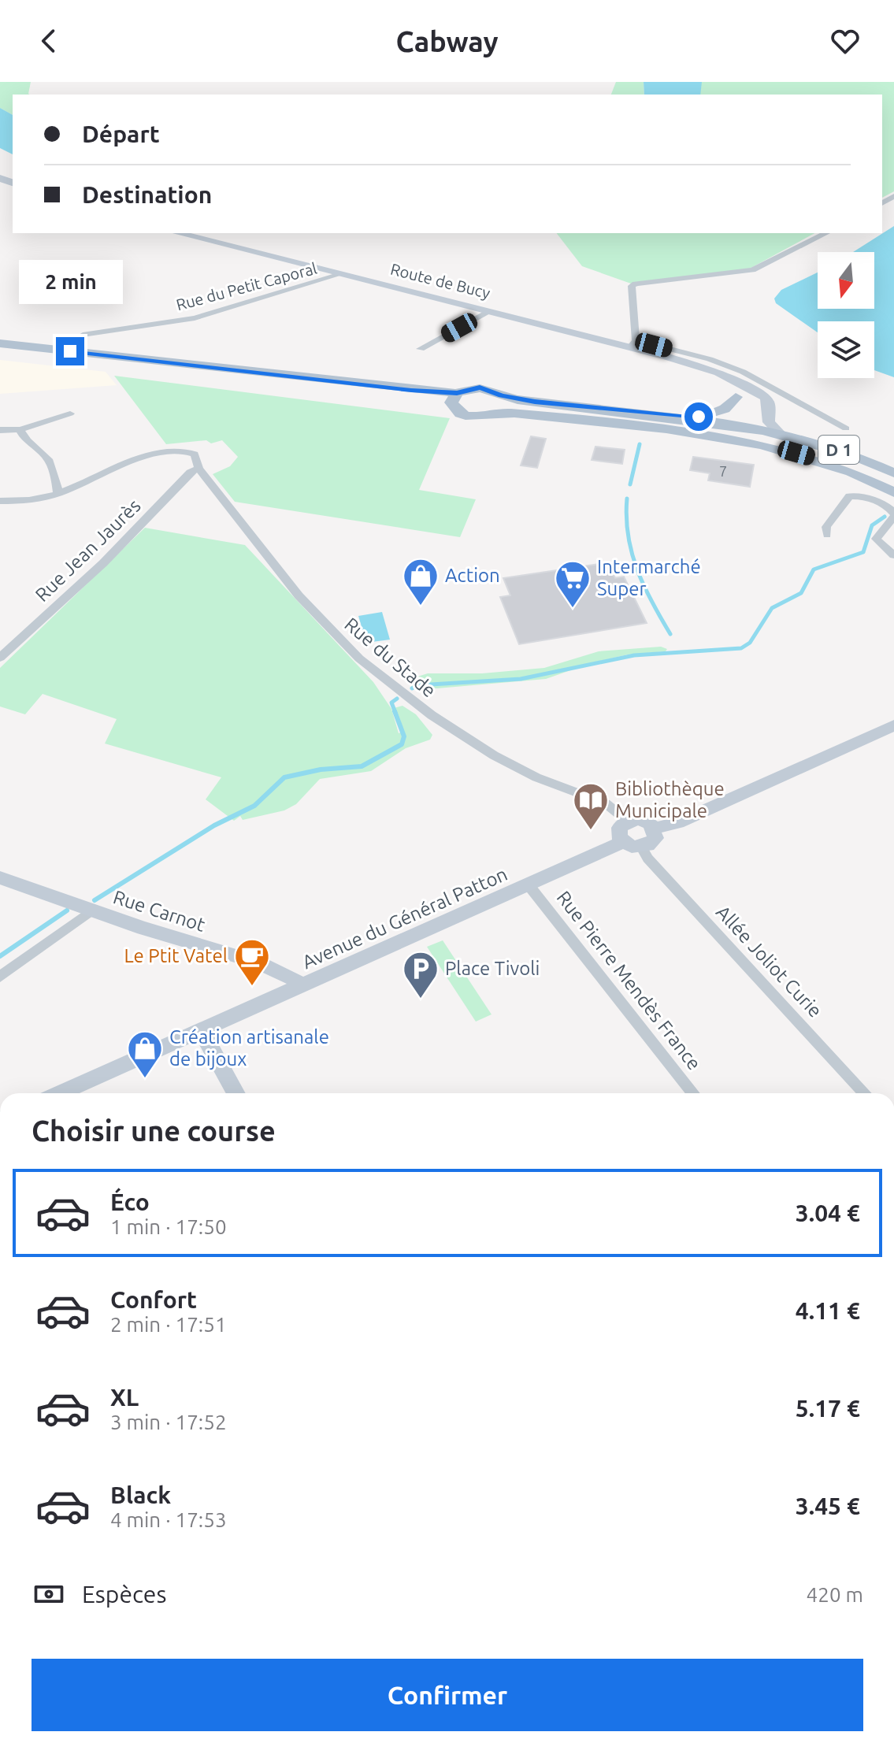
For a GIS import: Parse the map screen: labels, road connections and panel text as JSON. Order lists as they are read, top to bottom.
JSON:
{
  "streets": {
    "main road": [
      "Route de Bucy",
      "D 1",
      "Rue Carnot",
      "Avenue du Général Patton"
    ],
    "street": [
      "Rue du Petit Caporal",
      "Rue Jean Jaurès",
      "Rue du Stade",
      "Allée Joliot Curie",
      "Rue Pierre Mendès France"
    ]
  },
  "crossings": [
    ["Route de Bucy", "Rue du Petit Caporal"],
    ["Route de Bucy", "D 1"],
    ["Rue Jean Jaurès", "Rue du Stade"],
    ["Rue du Stade", "Avenue du Général Patton"],
    ["Rue du Stade", "Allée Joliot Curie"],
    ["Rue Carnot", "Avenue du Général Patton"],
    ["Avenue du Général Patton", "Allée Joliot Curie"],
    ["Avenue du Général Patton", "Rue Pierre Mendès France"]
  ],
  "places": {
    "shop": ["Action", "Création artisanale de bijoux"],
    "supermarket": ["Intermarché Super"],
    "library": ["Bibliothèque Municipale"],
    "cafe": ["Le Ptit Vatel"],
    "parking": ["Place Tivoli"]
  },
  "house_numbers": ["7"],
  "north": "bottom",
  "page": {
    "header": "Cabway",
    "banner": ["Départ", "Destination"],
    "bubble": "2 min",
    "heading": "Choisir une course",
    "list": [
      {
        "name": "Éco",
        "note": "1 min · 17:50",
        "value": "3.04 €"
      },
      {
        "name": "Confort",
        "note": "2 min · 17:51",
        "value": "4.11 €"
      },
      {
        "name": "XL",
        "note": "3 min · 17:52",
        "value": "5.17 €"
      },
      {
        "name": "Black",
        "note": "4 min · 17:53",
        "value": "3.45 €"
      }
    ],
    "pay": ["Espèces", "420 m"],
    "buttons": "Confirmer"
  }
}
